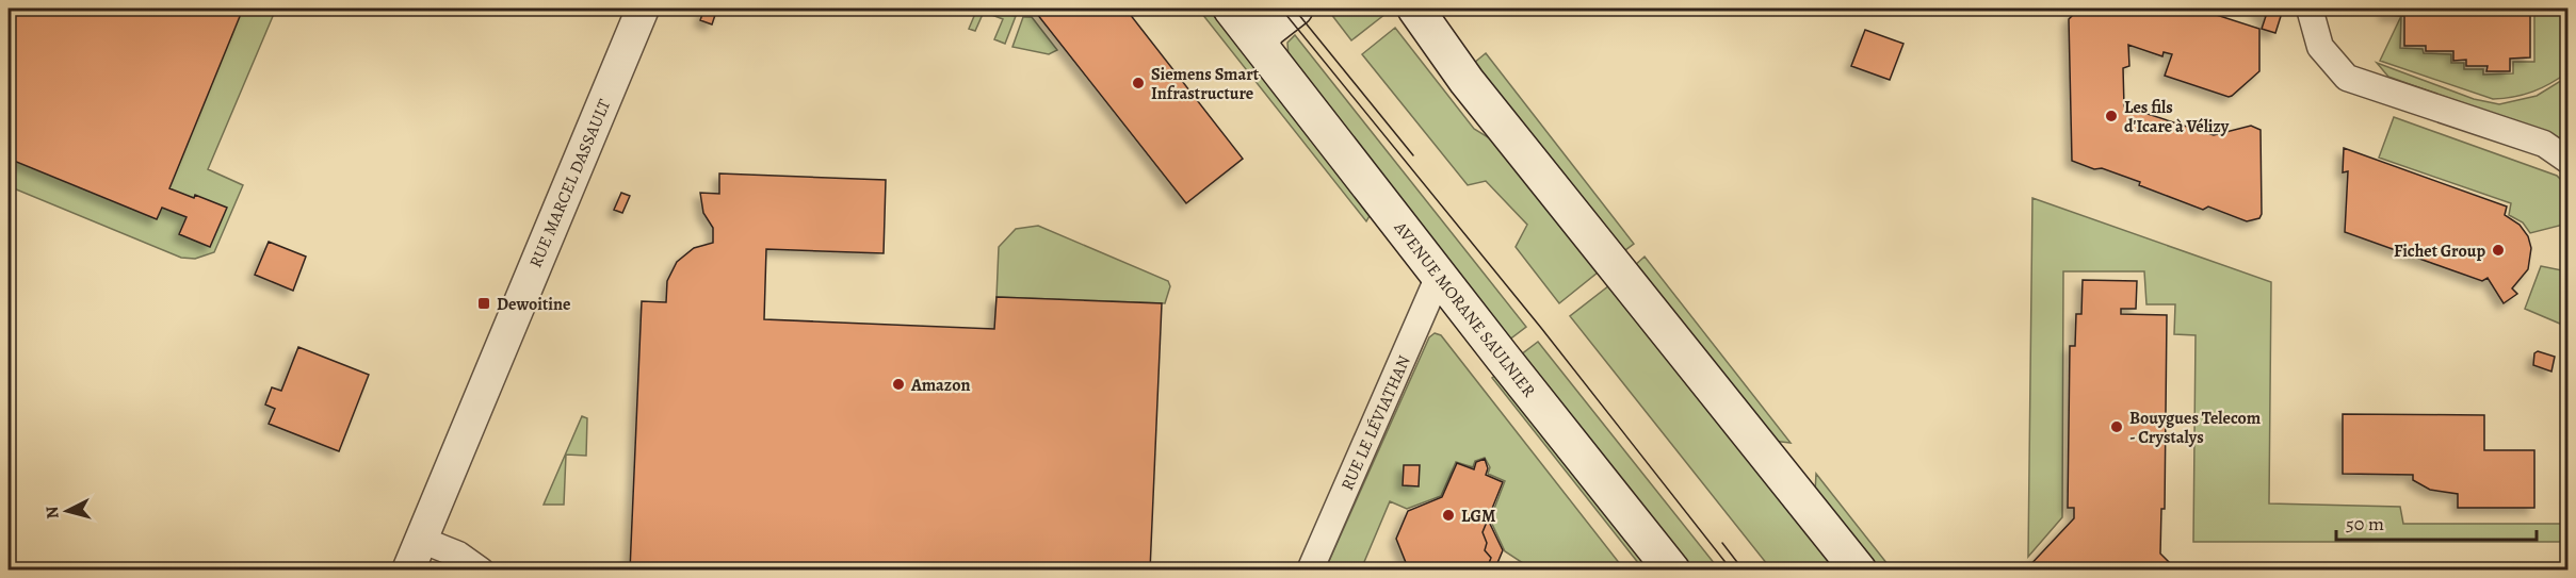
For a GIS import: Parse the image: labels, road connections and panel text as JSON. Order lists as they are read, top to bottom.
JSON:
{
  "streets": {
    "main road": ["AVENUE MORANE SAULNIER"],
    "street": ["RUE MARCEL DASSAULT", "RUE LE LÉVIATHAN"]
  },
  "crossings": [
    ["AVENUE MORANE SAULNIER", "RUE LE LÉVIATHAN"]
  ],
  "places": {
    "other": [
      "Siemens Smart Infrastructure",
      "Les fils d'Icare à Vélizy",
      "Fichet Group",
      "Amazon",
      "Bouygues Telecom - Crystalys",
      "LGM"
    ],
    "transit": ["Dewoitine"]
  },
  "scale_bar": "50 m",
  "north": "left"
}
